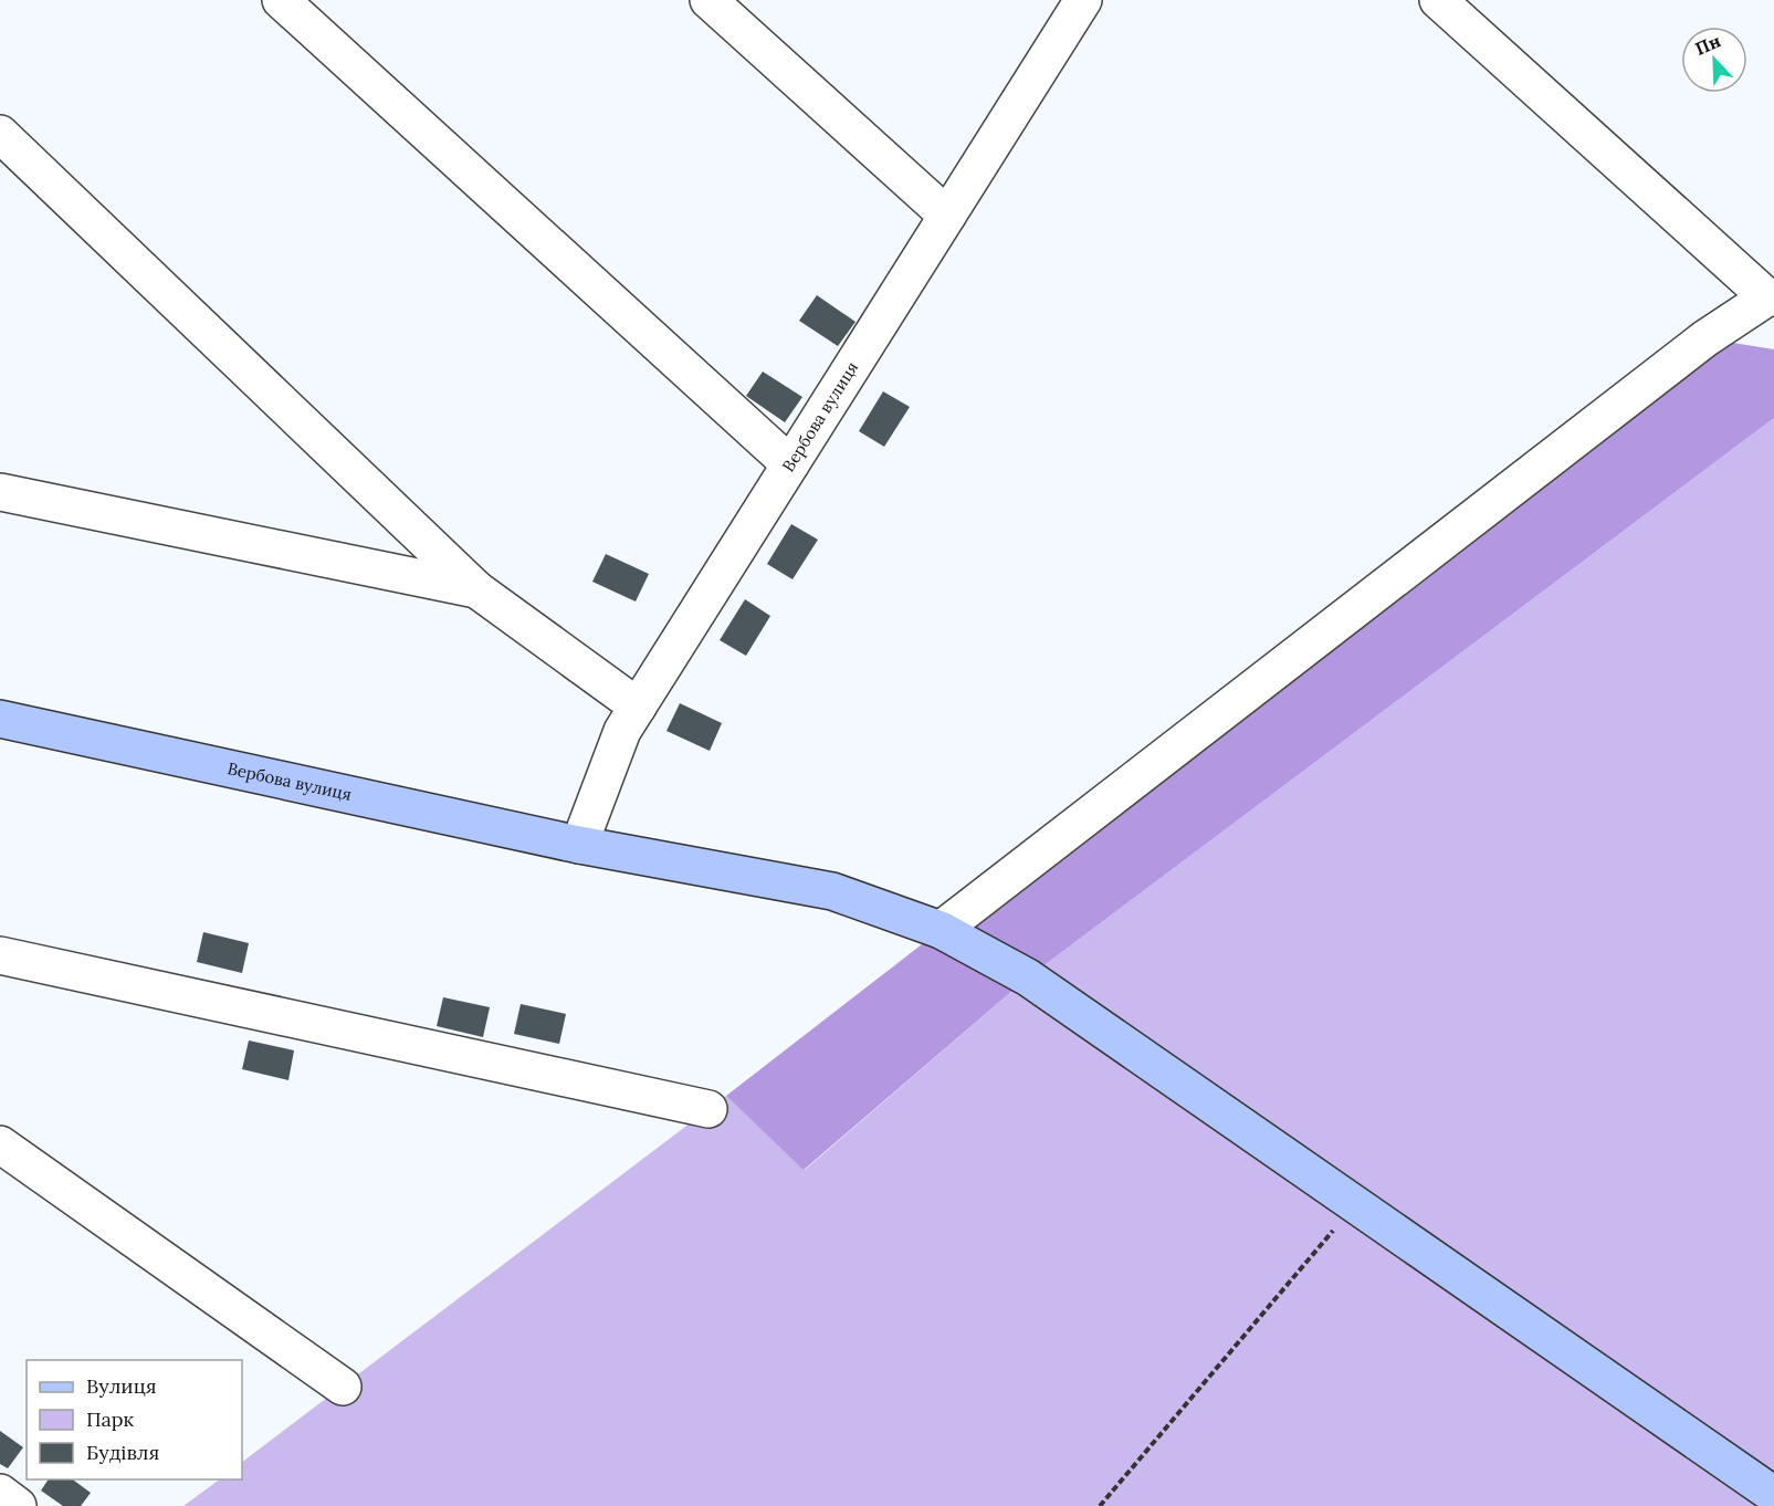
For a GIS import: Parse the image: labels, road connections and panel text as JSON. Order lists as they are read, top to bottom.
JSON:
{
  "streets": {
    "street": ["Вербова вулиця"]
  },
  "legend": ["Вулиця", "Парк", "Будівля"],
  "north": "top left"
}
